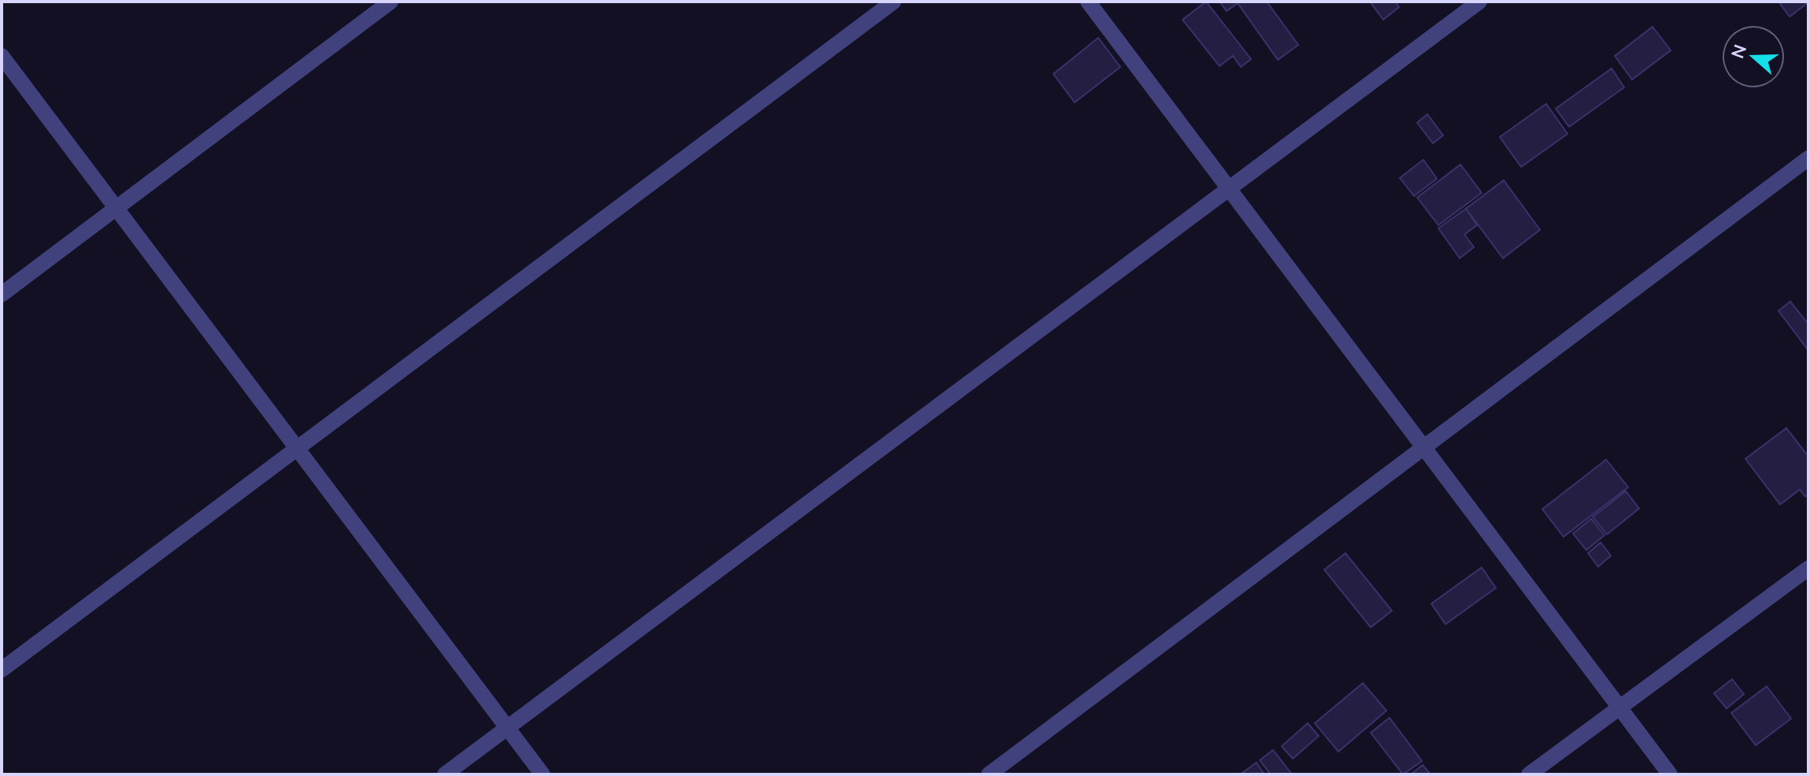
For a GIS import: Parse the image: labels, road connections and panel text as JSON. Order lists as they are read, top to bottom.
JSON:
{
  "north": "left"
}
